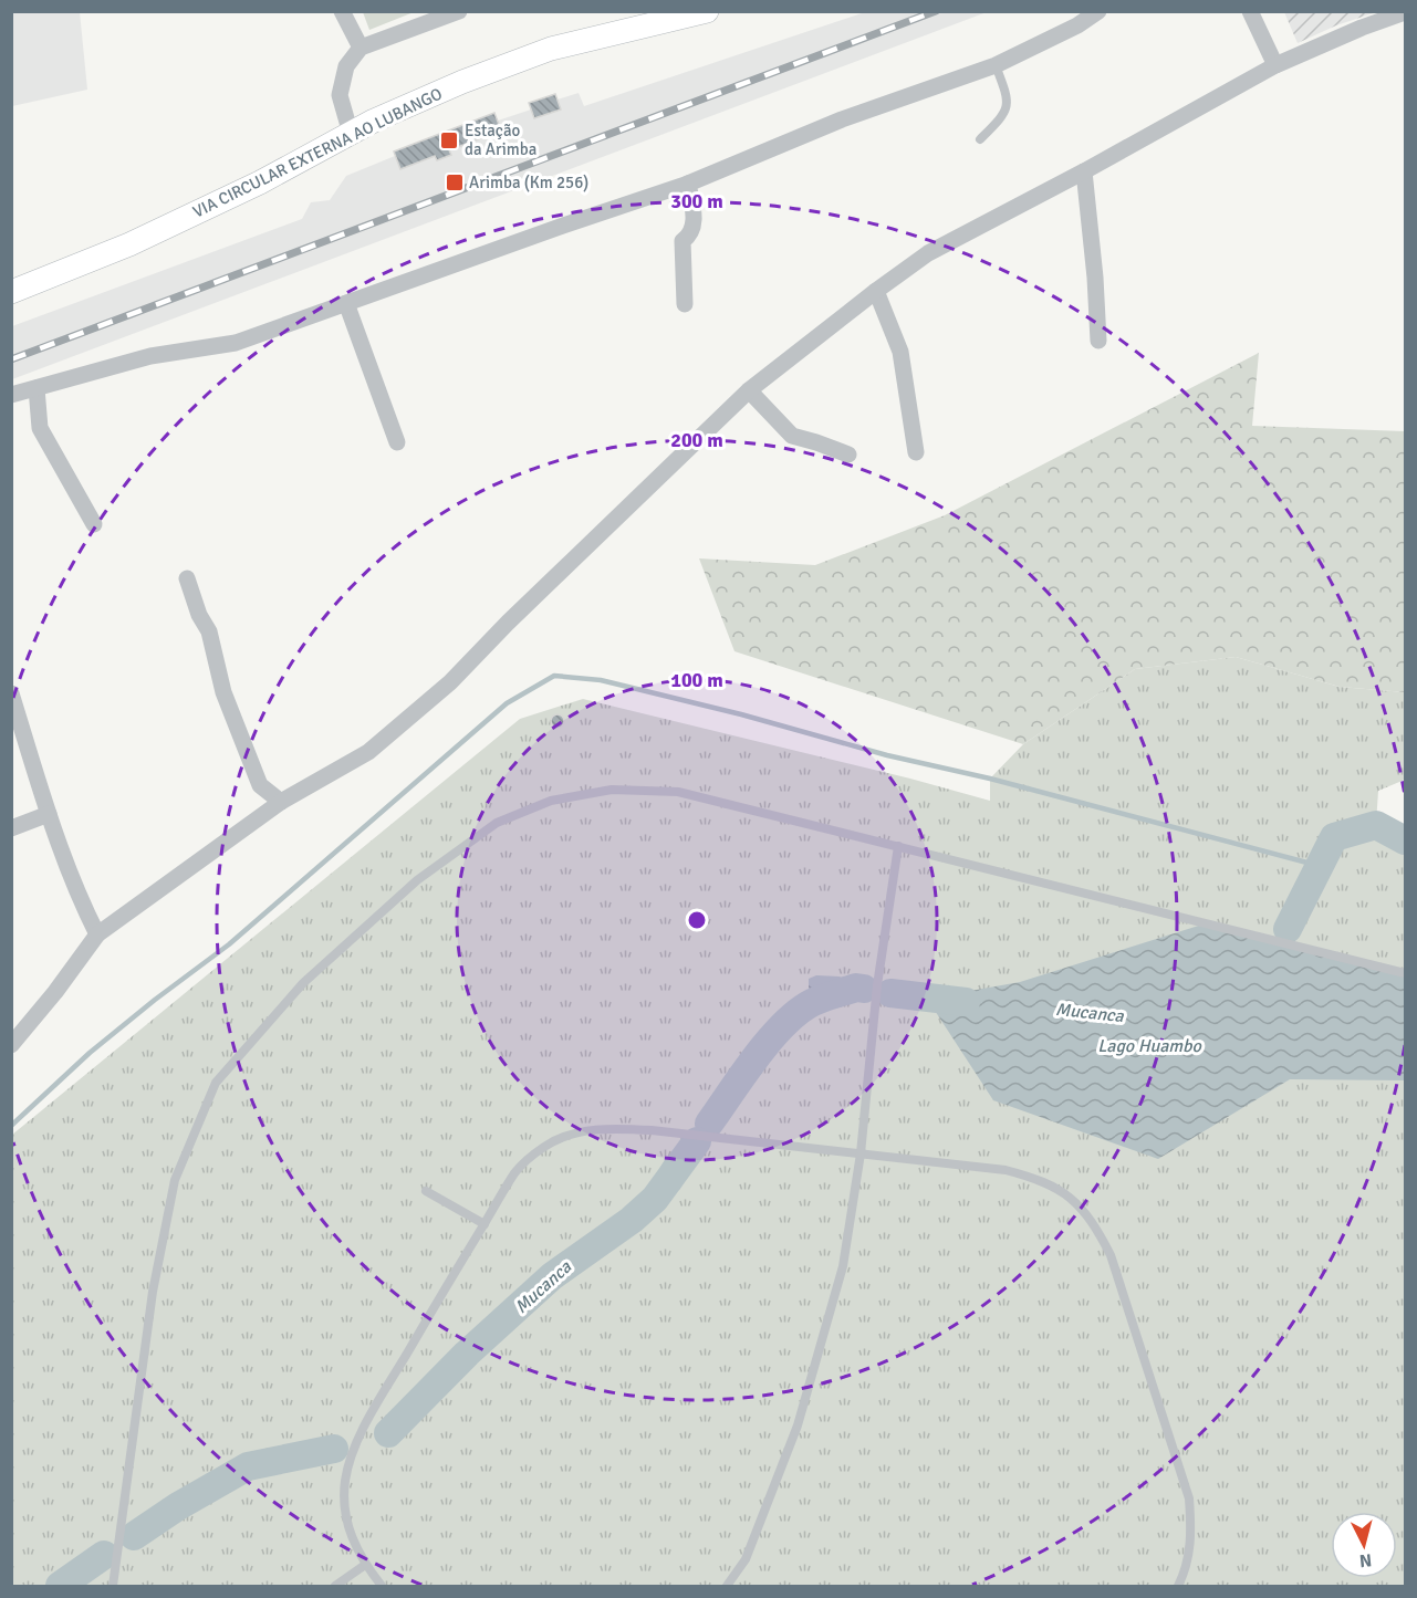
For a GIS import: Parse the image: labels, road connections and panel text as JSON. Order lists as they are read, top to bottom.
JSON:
{
  "streets": {
    "main road": ["VIA CIRCULAR EXTERNA AO LUBANGO"]
  },
  "water": ["Mucanca", "Lago Huambo"],
  "places": {
    "transit": ["Estação da Arimba", "Arimba (Km 256)"]
  },
  "north": "bottom",
  "rings": ["300 m", "200 m", "100 m"]
}
